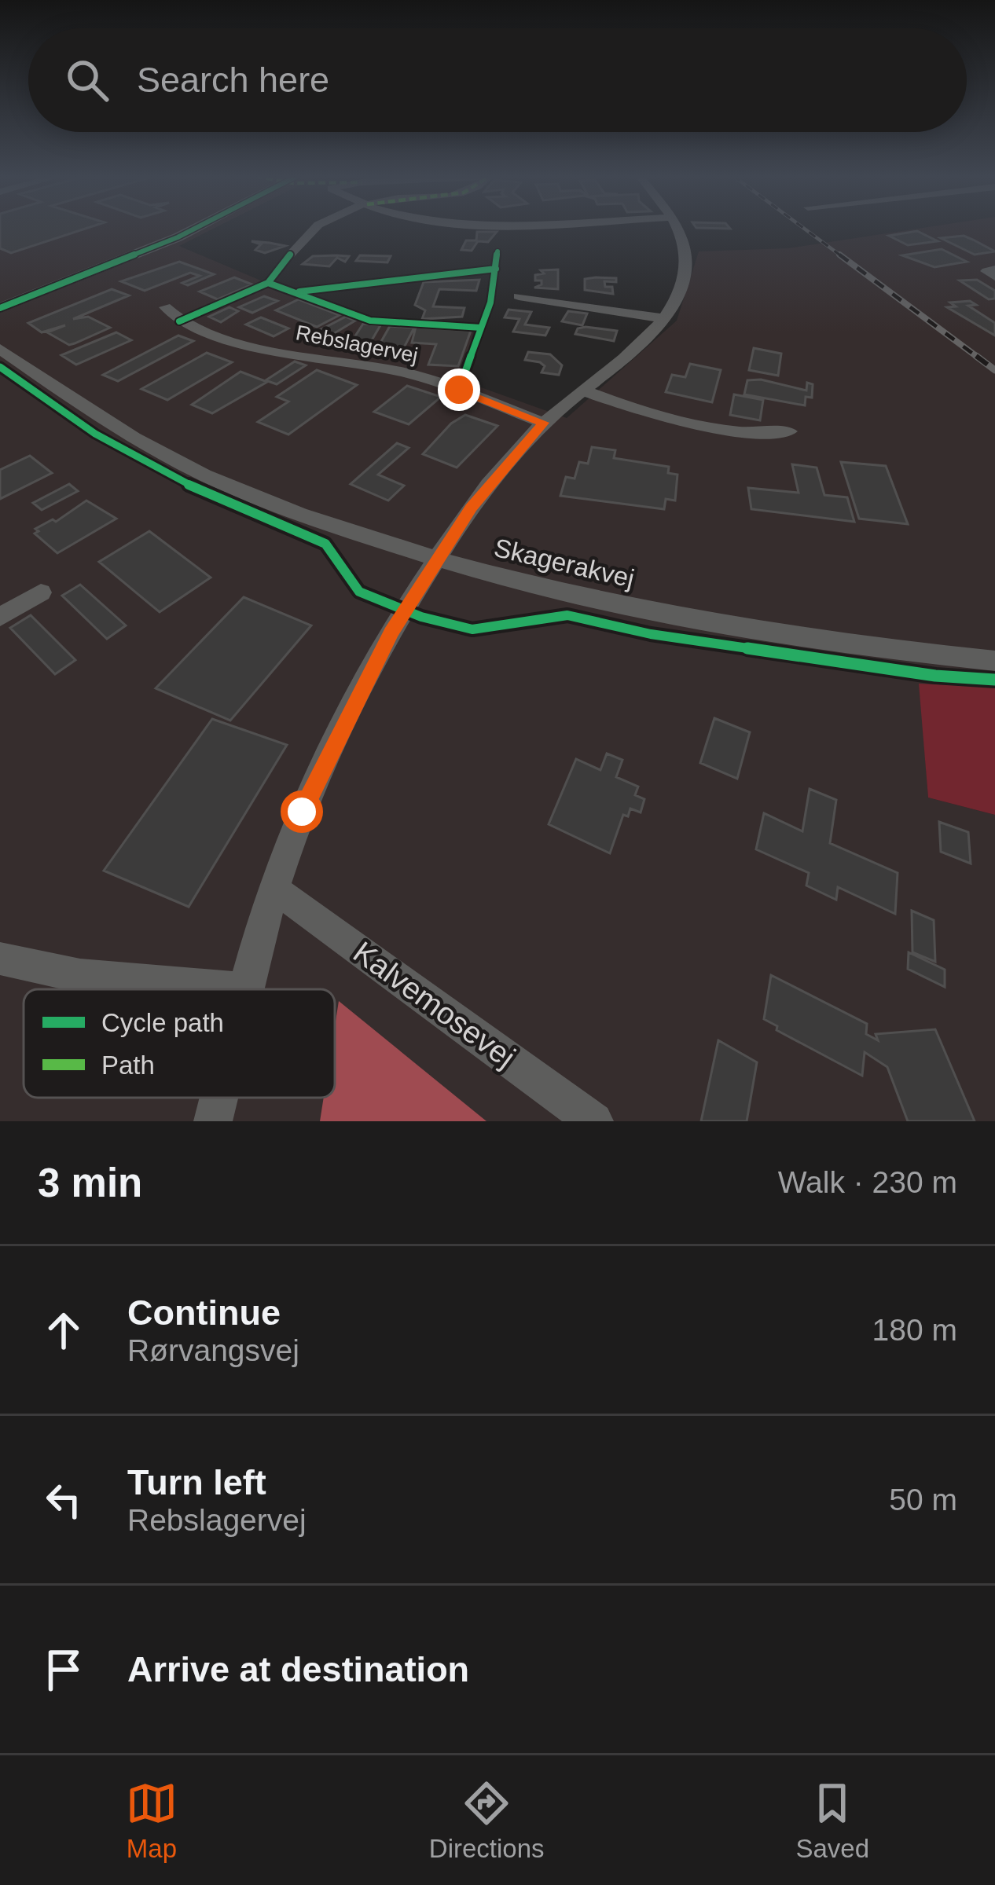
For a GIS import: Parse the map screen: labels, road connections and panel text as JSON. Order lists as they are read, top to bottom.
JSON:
{
  "streets": {
    "street": ["Rebslagervej", "Skagerakvej", "Kalvemosevej"]
  },
  "legend": ["Cycle path", "Path"],
  "page": {
    "search": "Search here",
    "heading": ["3 min", "Walk · 230 m"],
    "list": [
      ["Continue", "Rørvangsvej", "180 m"],
      ["Turn left", "Rebslagervej", "50 m"],
      "Arrive at destination"
    ],
    "nav": ["Map", "Directions", "Saved"]
  }
}
